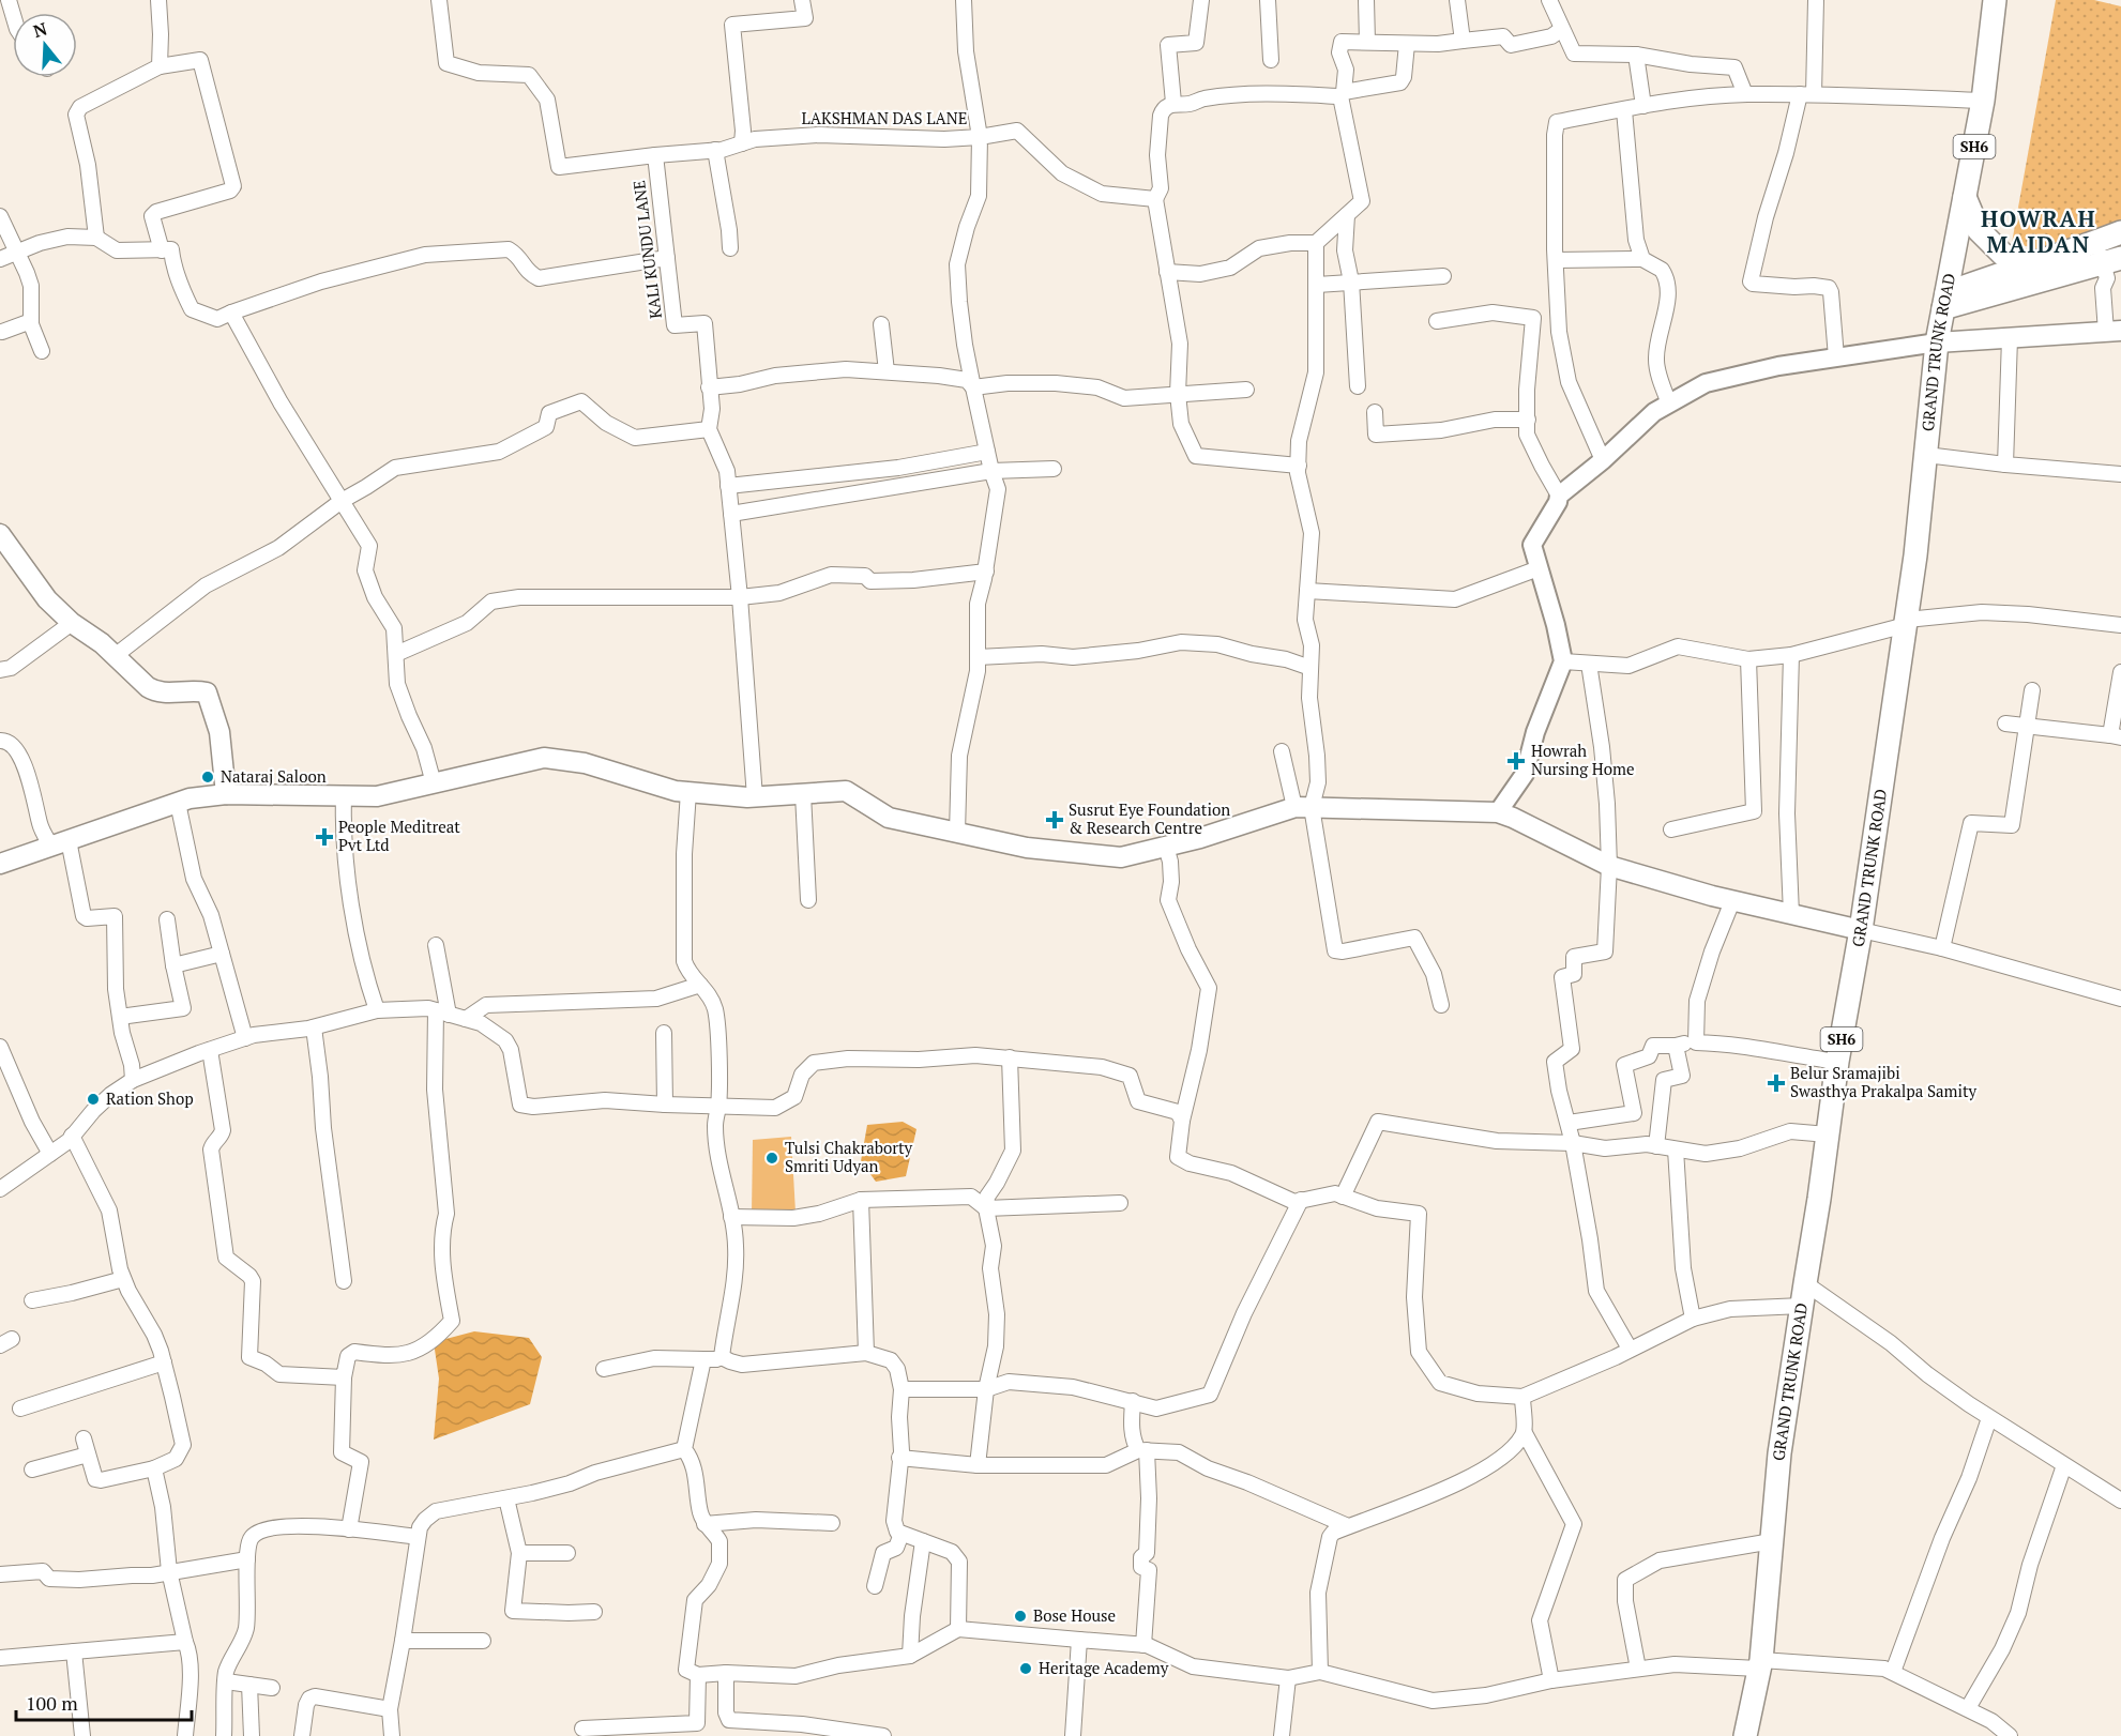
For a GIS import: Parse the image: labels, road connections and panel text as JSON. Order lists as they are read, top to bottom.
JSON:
{
  "streets": {
    "main road": ["SH6", "GRAND TRUNK ROAD"],
    "street": ["LAKSHMAN DAS LANE", "KALI KUNDU LANE"]
  },
  "crossings": [
    ["LAKSHMAN DAS LANE", "KALI KUNDU LANE"]
  ],
  "districts": ["HOWRAH MAIDAN"],
  "places": {
    "health": [
      "Howrah Nursing Home",
      "Susrut Eye Foundation & Research Centre",
      "People Meditreat Pvt Ltd",
      "Belur Sramajibi Swasthya Prakalpa Samity"
    ],
    "other": [
      "Nataraj Saloon",
      "Ration Shop",
      "Tulsi Chakraborty Smriti Udyan",
      "Bose House",
      "Heritage Academy"
    ]
  },
  "scale_bar": "100 m",
  "north": "top"
}
